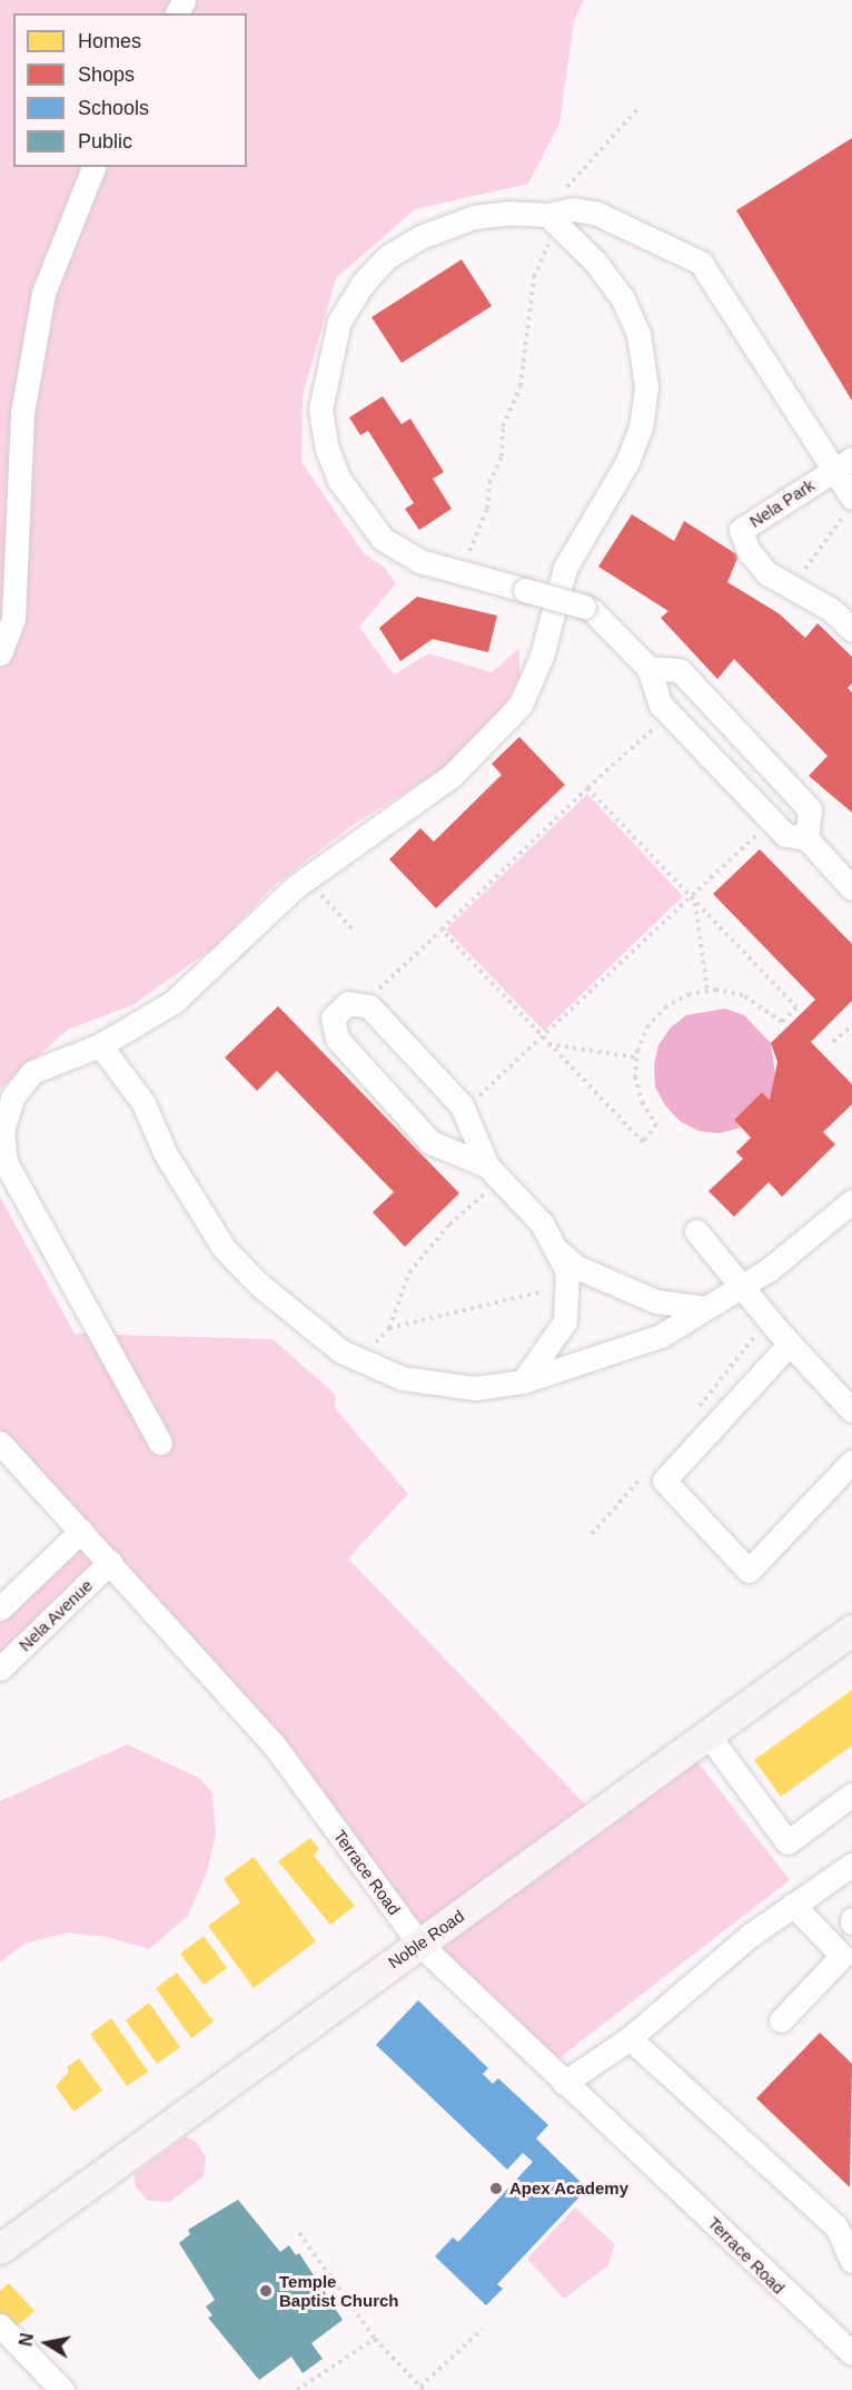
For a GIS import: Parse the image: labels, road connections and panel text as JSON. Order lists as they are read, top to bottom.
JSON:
{
  "streets": {
    "main road": ["Noble Road"],
    "street": ["Nela Park", "Nela Avenue", "Terrace Road"]
  },
  "crossings": [
    ["Nela Avenue", "Terrace Road"],
    ["Terrace Road", "Noble Road"]
  ],
  "places": ["Apex Academy", "Temple Baptist Church"],
  "legend": [
    "Homes",
    "Shops",
    "Schools",
    "Public"
  ],
  "north": "left"
}
